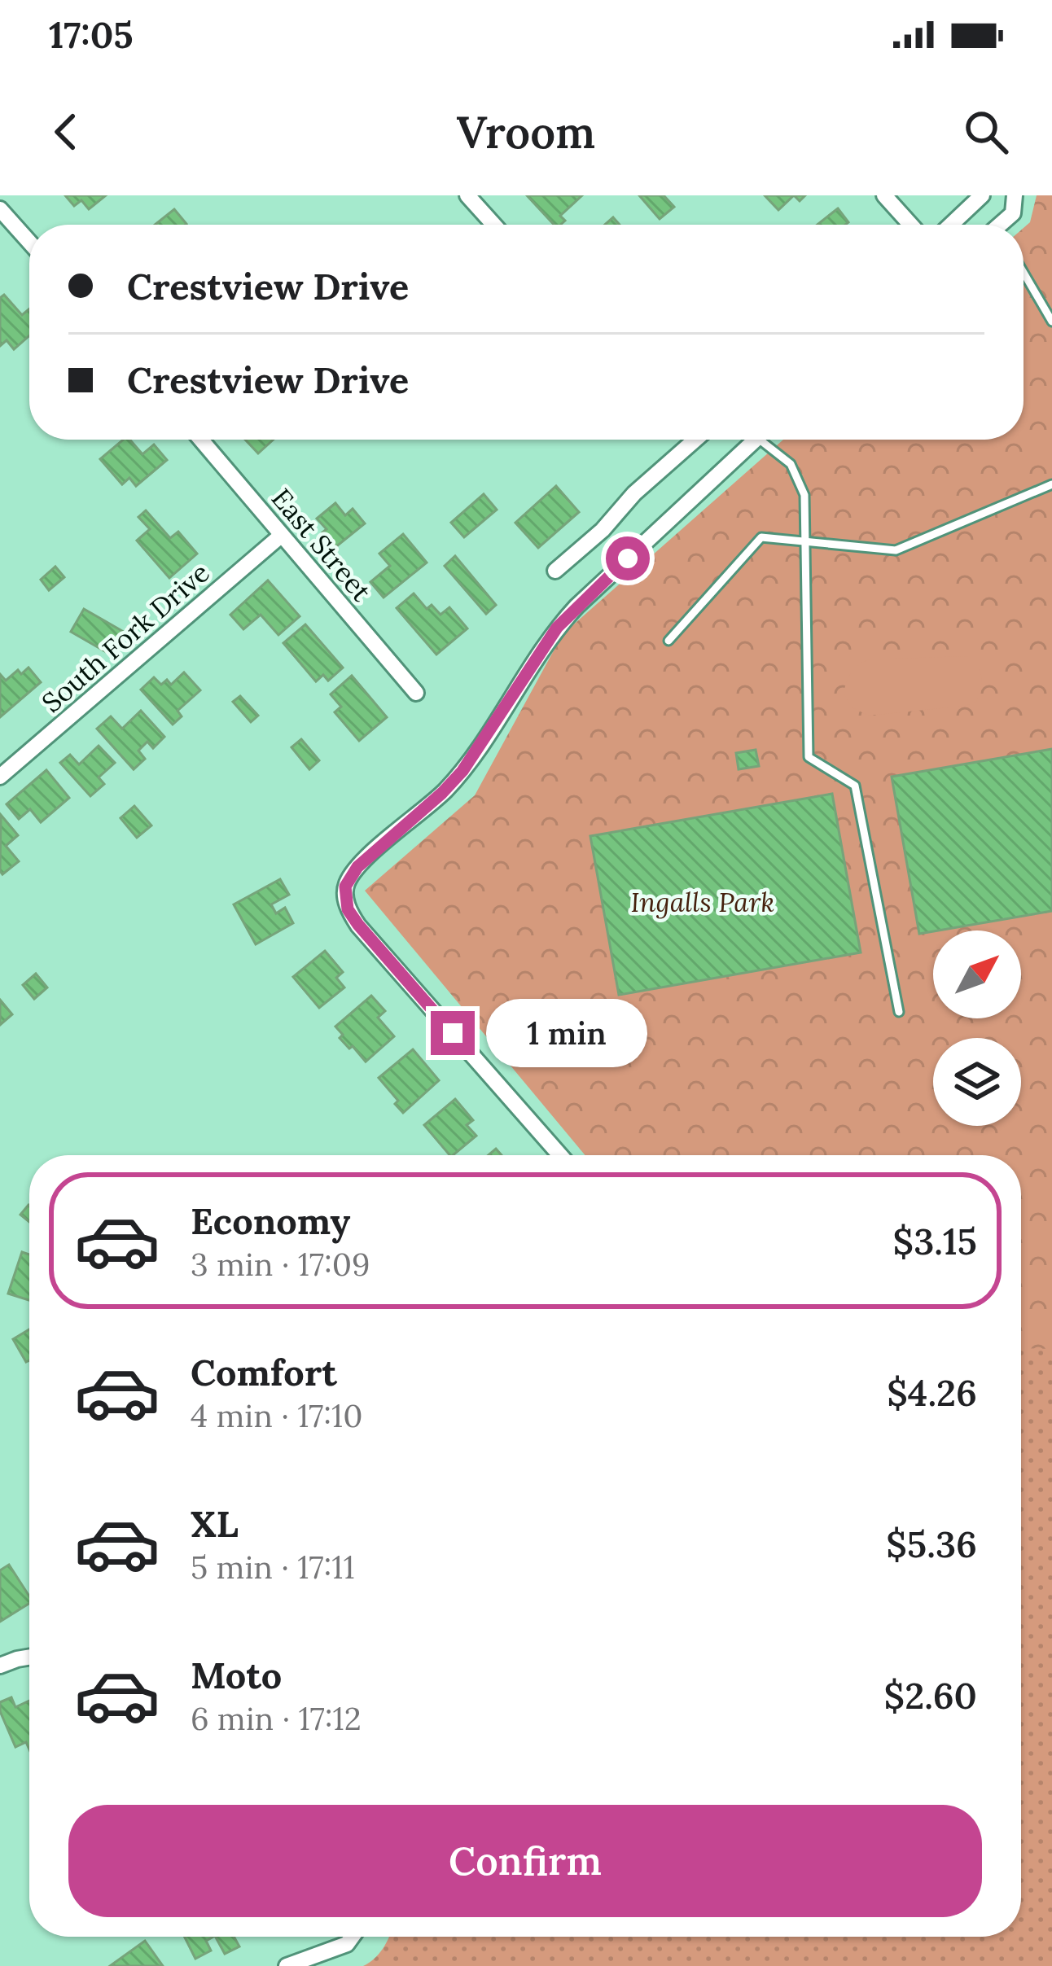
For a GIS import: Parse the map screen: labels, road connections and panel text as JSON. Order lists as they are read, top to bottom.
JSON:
{
  "streets": {
    "street": ["East Street", "South Fork Drive"]
  },
  "crossings": [
    ["East Street", "South Fork Drive"]
  ],
  "parks": ["Ingalls Park"],
  "north": "top right",
  "page": {
    "status": "17:05",
    "header": "Vroom",
    "banner": ["Crestview Drive", "Crestview Drive"],
    "bubble": "1 min",
    "list": [
      {
        "name": "Economy",
        "note": "3 min · 17:09",
        "value": "$3.15"
      },
      {
        "name": "Comfort",
        "note": "4 min · 17:10",
        "value": "$4.26"
      },
      {
        "name": "XL",
        "note": "5 min · 17:11",
        "value": "$5.36"
      },
      {
        "name": "Moto",
        "note": "6 min · 17:12",
        "value": "$2.60"
      }
    ],
    "buttons": "Confirm"
  }
}
